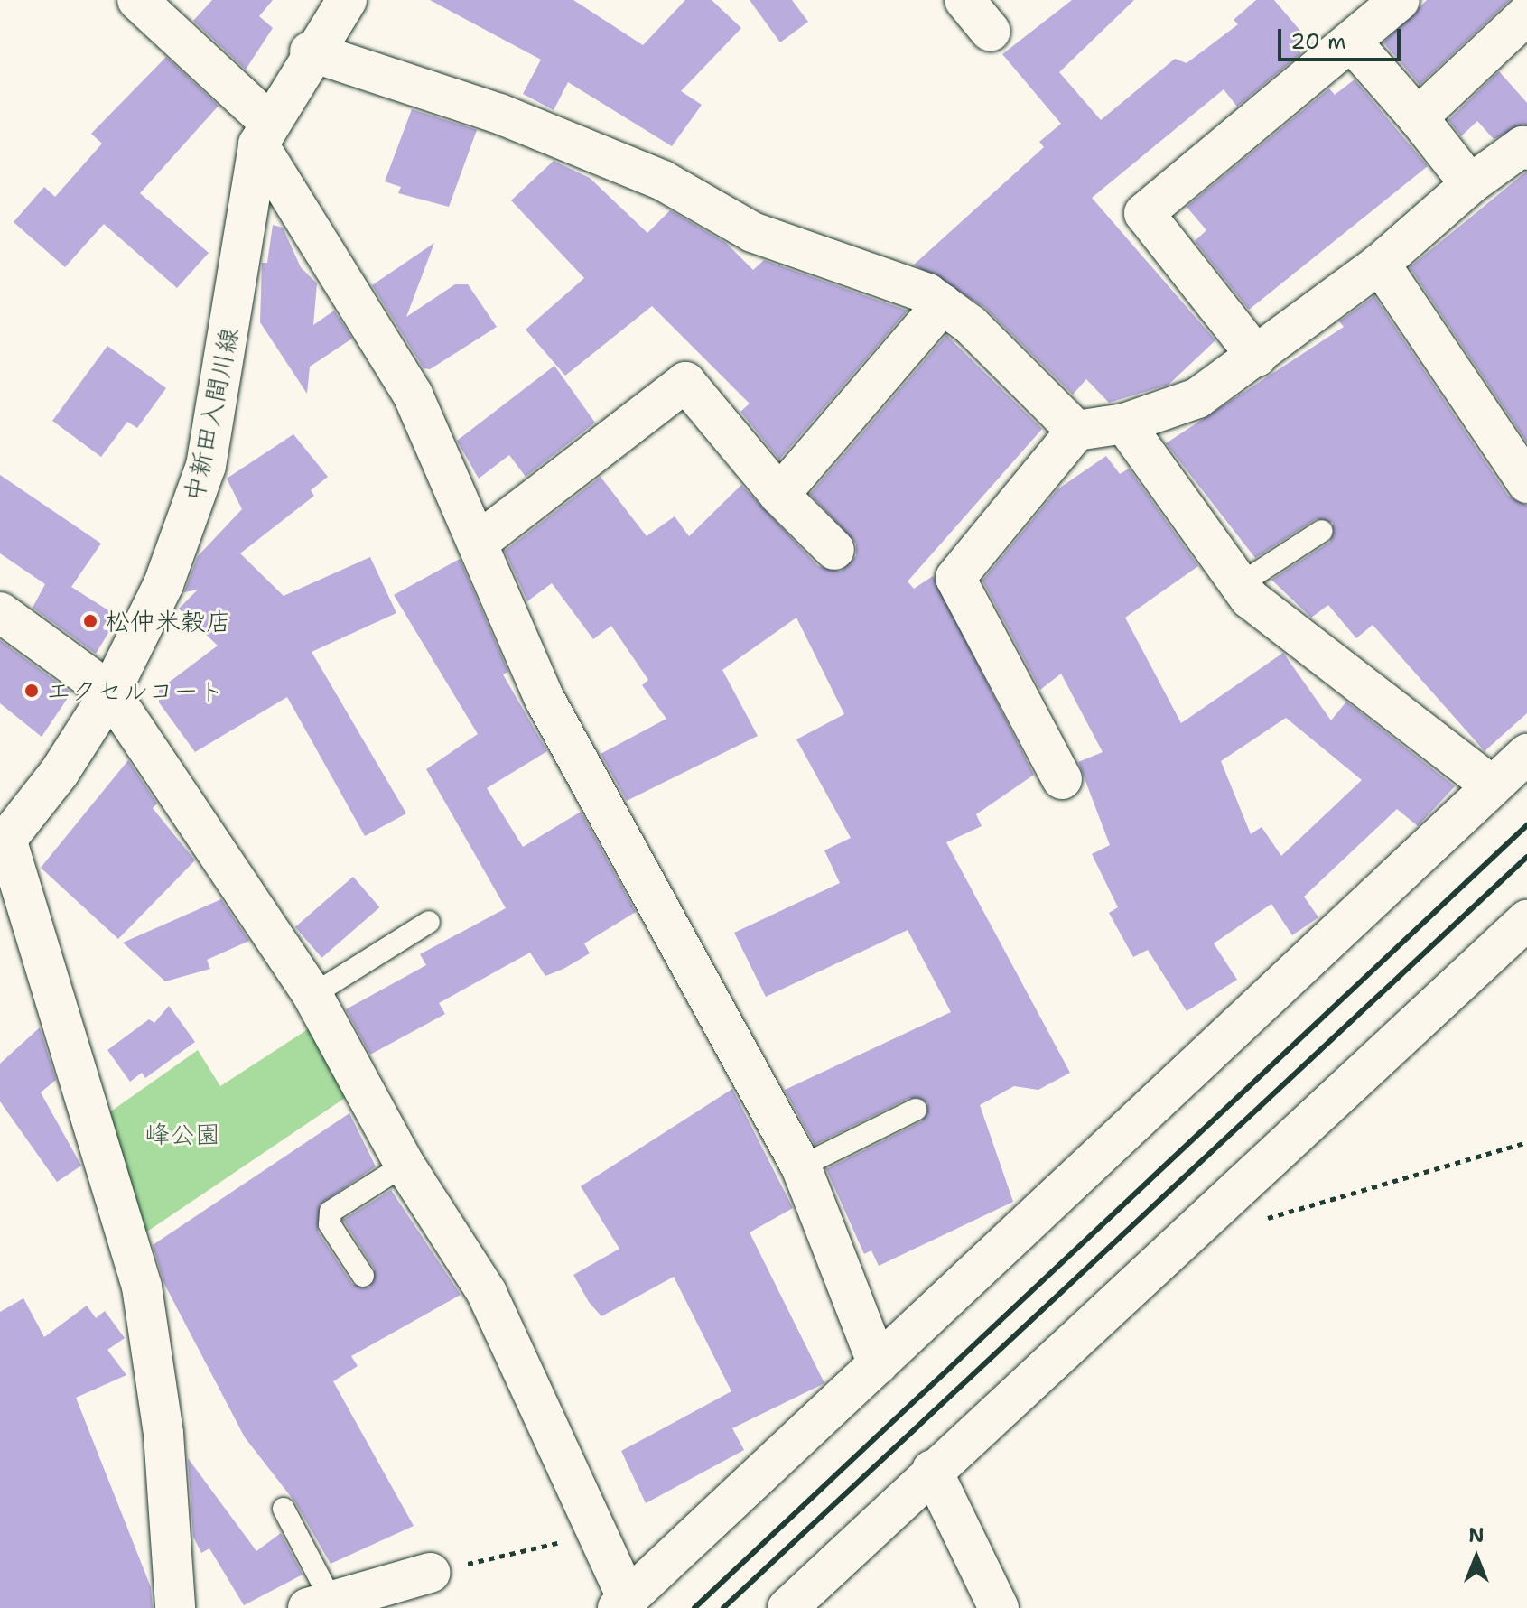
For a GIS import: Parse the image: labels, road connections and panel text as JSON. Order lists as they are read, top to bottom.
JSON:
{
  "streets": {
    "street": ["中新田入間川線"]
  },
  "parks": ["峰公園"],
  "places": ["松仲米穀店", "エクセルコート"],
  "scale_bar": "20 m",
  "north": "top"
}
